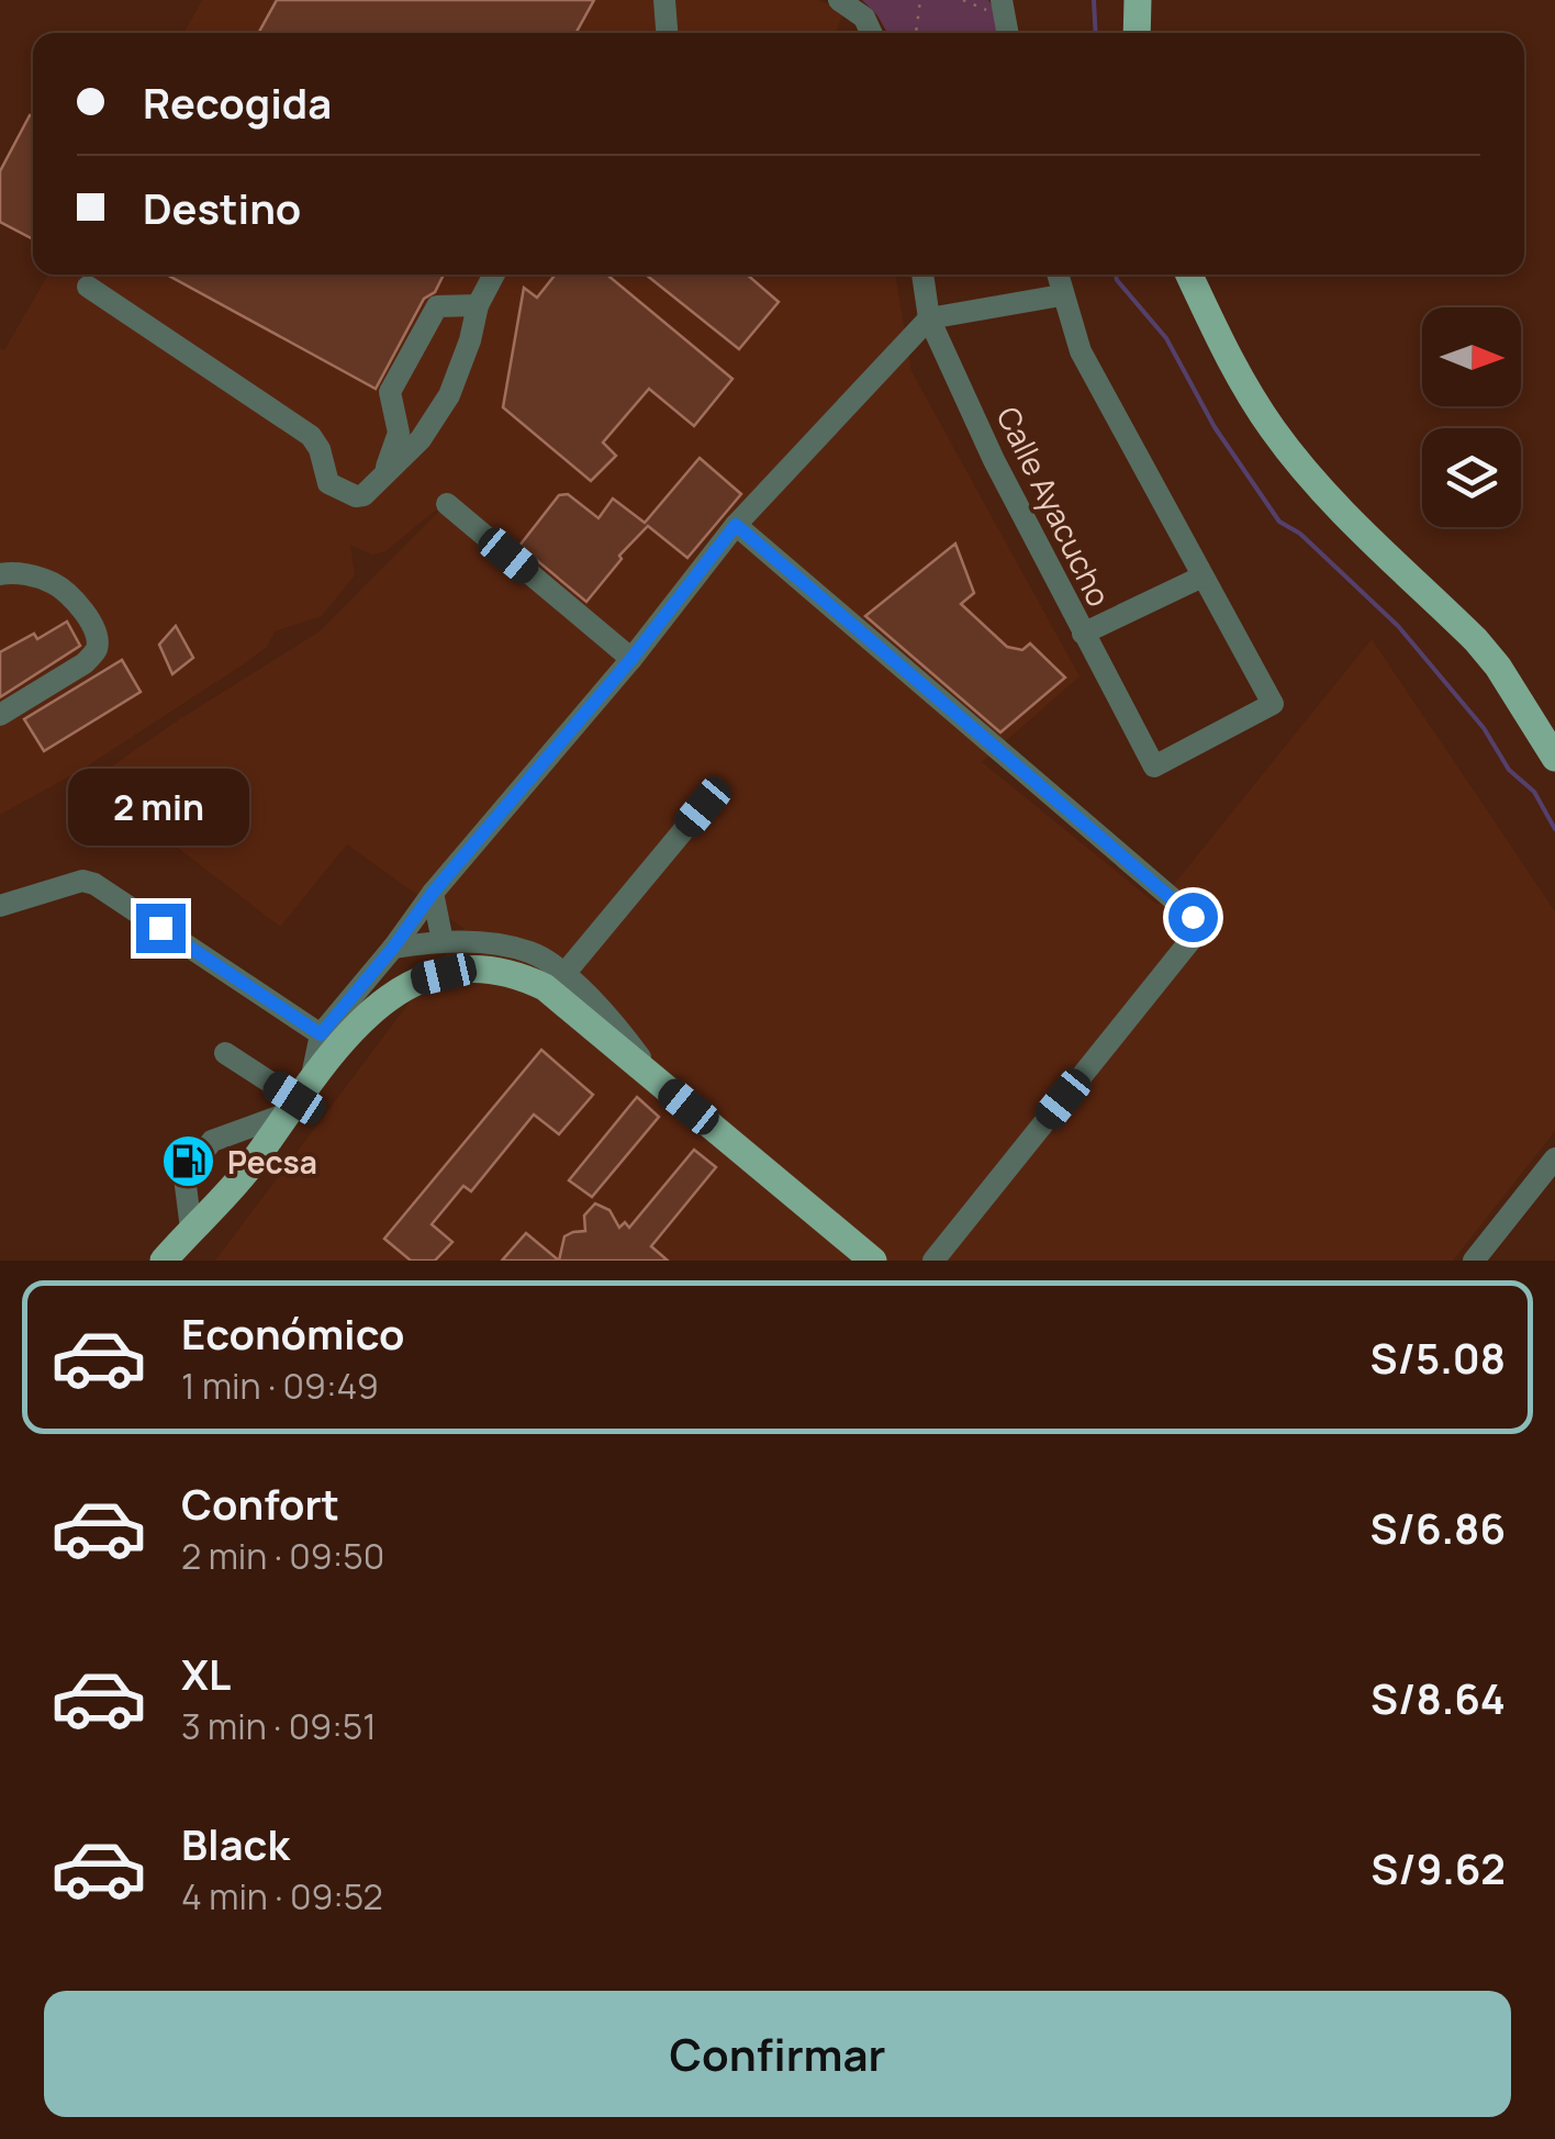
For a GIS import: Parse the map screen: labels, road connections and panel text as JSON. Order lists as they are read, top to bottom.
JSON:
{
  "streets": {
    "street": ["Calle Ayacucho"]
  },
  "places": {
    "fuel station": ["Pecsa"]
  },
  "north": "right",
  "page": {
    "banner": ["Recogida", "Destino"],
    "bubble": "2 min",
    "list": [
      {
        "name": "Económico",
        "note": "1 min · 09:49",
        "value": "S/5.08"
      },
      {
        "name": "Confort",
        "note": "2 min · 09:50",
        "value": "S/6.86"
      },
      {
        "name": "XL",
        "note": "3 min · 09:51",
        "value": "S/8.64"
      },
      {
        "name": "Black",
        "note": "4 min · 09:52",
        "value": "S/9.62"
      }
    ],
    "buttons": "Confirmar"
  }
}
